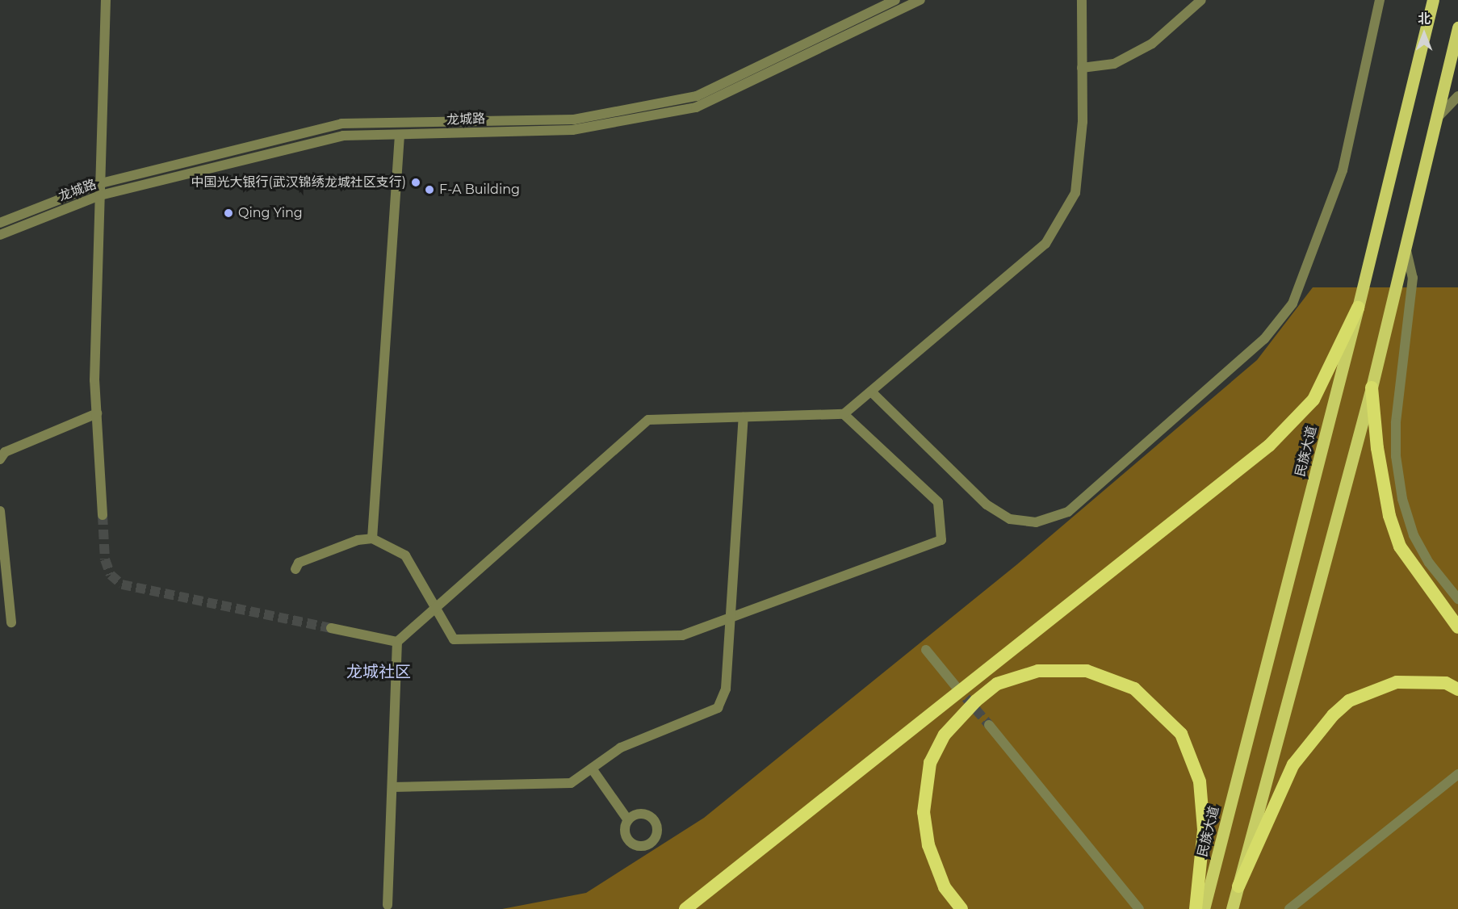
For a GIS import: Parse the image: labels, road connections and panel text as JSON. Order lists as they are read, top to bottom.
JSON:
{
  "streets": {
    "main road": ["民族大道"],
    "street": ["龙城路"]
  },
  "districts": ["龙城社区"],
  "places": ["中国光大银行(武汉锦绣龙城社区支行)", "F-A Building", "Qing Ying"],
  "north": "top"
}
